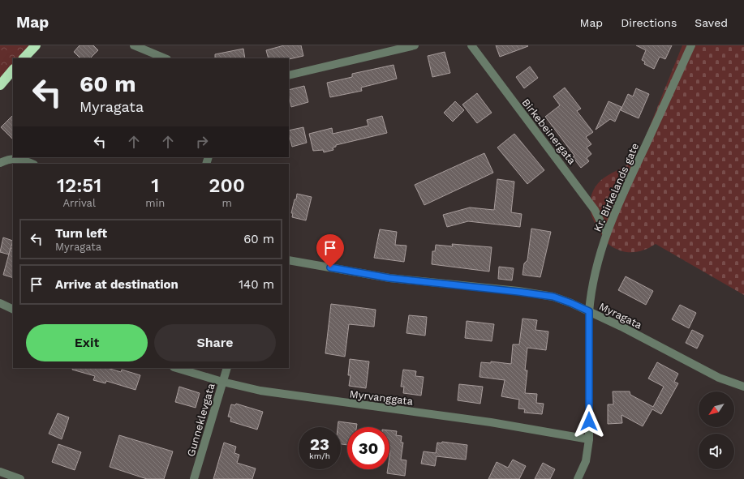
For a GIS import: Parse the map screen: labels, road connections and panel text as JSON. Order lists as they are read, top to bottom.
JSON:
{
  "streets": {
    "street": [
      "Birkebeinergata",
      "Kr. Birkelands gate",
      "Myragata",
      "Myrvanggata",
      "Gunneklevgata"
    ]
  },
  "crossings": [
    ["Birkebeinergata", "Kr. Birkelands gate"],
    ["Kr. Birkelands gate", "Myragata"],
    ["Kr. Birkelands gate", "Myrvanggata"],
    ["Myrvanggata", "Gunneklevgata"]
  ],
  "north": "bottom left",
  "page": {
    "header": "Map",
    "nav": ["Map", "Directions", "Saved"],
    "turn": ["60 m", "Myragata"],
    "eta": [
      "12:51",
      "Arrival",
      "1",
      "min",
      "200",
      "m"
    ],
    "list": [
      {
        "name": "Turn left",
        "note": "Myragata",
        "value": "60 m"
      },
      {
        "name": "Arrive at destination",
        "value": "140 m"
      }
    ],
    "buttons": ["Exit", "Share"],
    "speed": "23 km/h",
    "limit": "30"
  }
}
